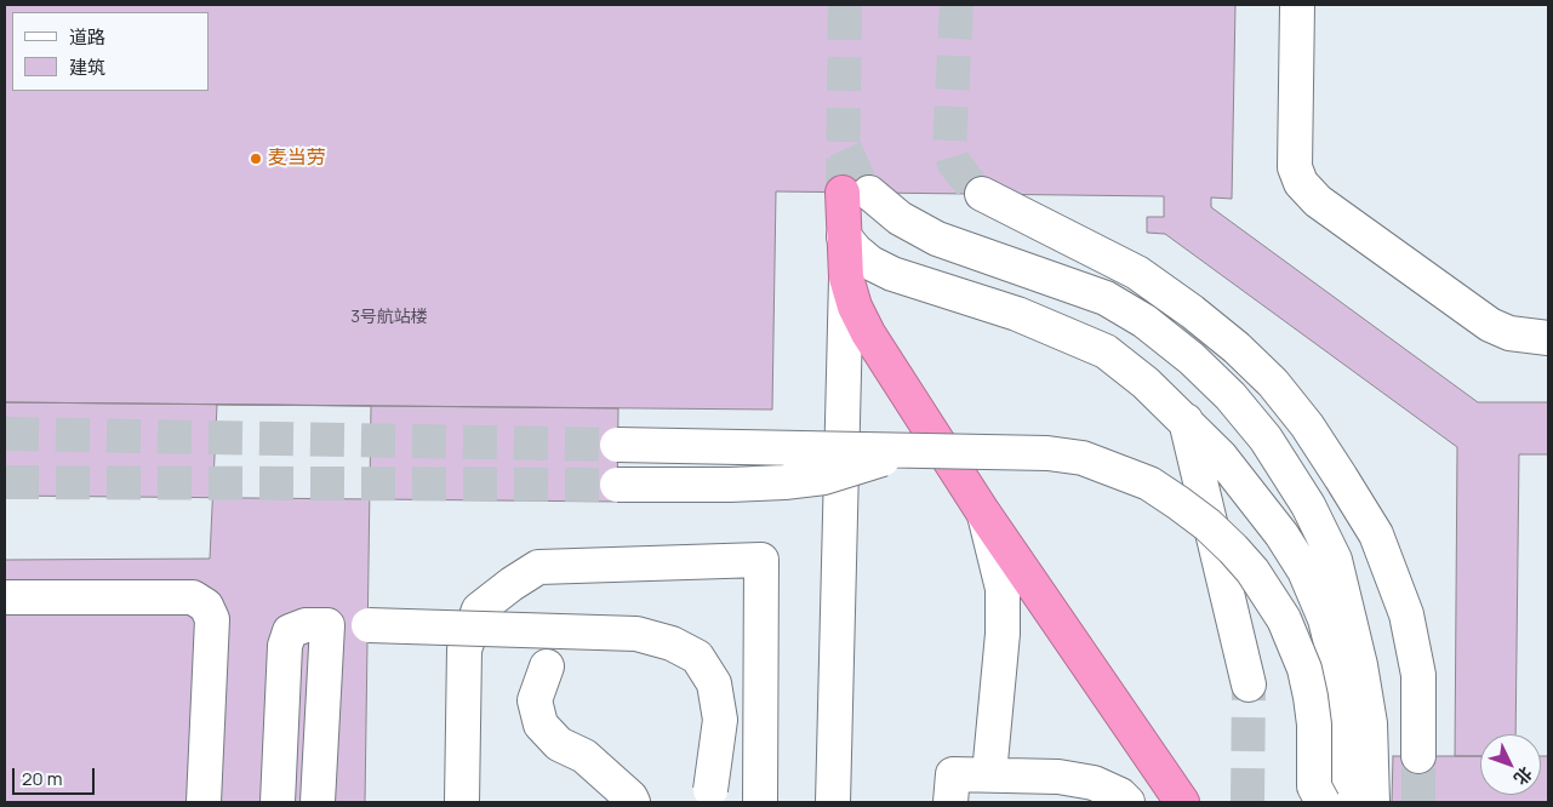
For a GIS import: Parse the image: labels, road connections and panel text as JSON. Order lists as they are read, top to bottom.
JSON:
{
  "places": ["麦当劳"],
  "house_numbers": ["3号航站楼"],
  "legend": ["道路", "建筑"],
  "scale_bar": "20 m",
  "north": "bottom right"
}
